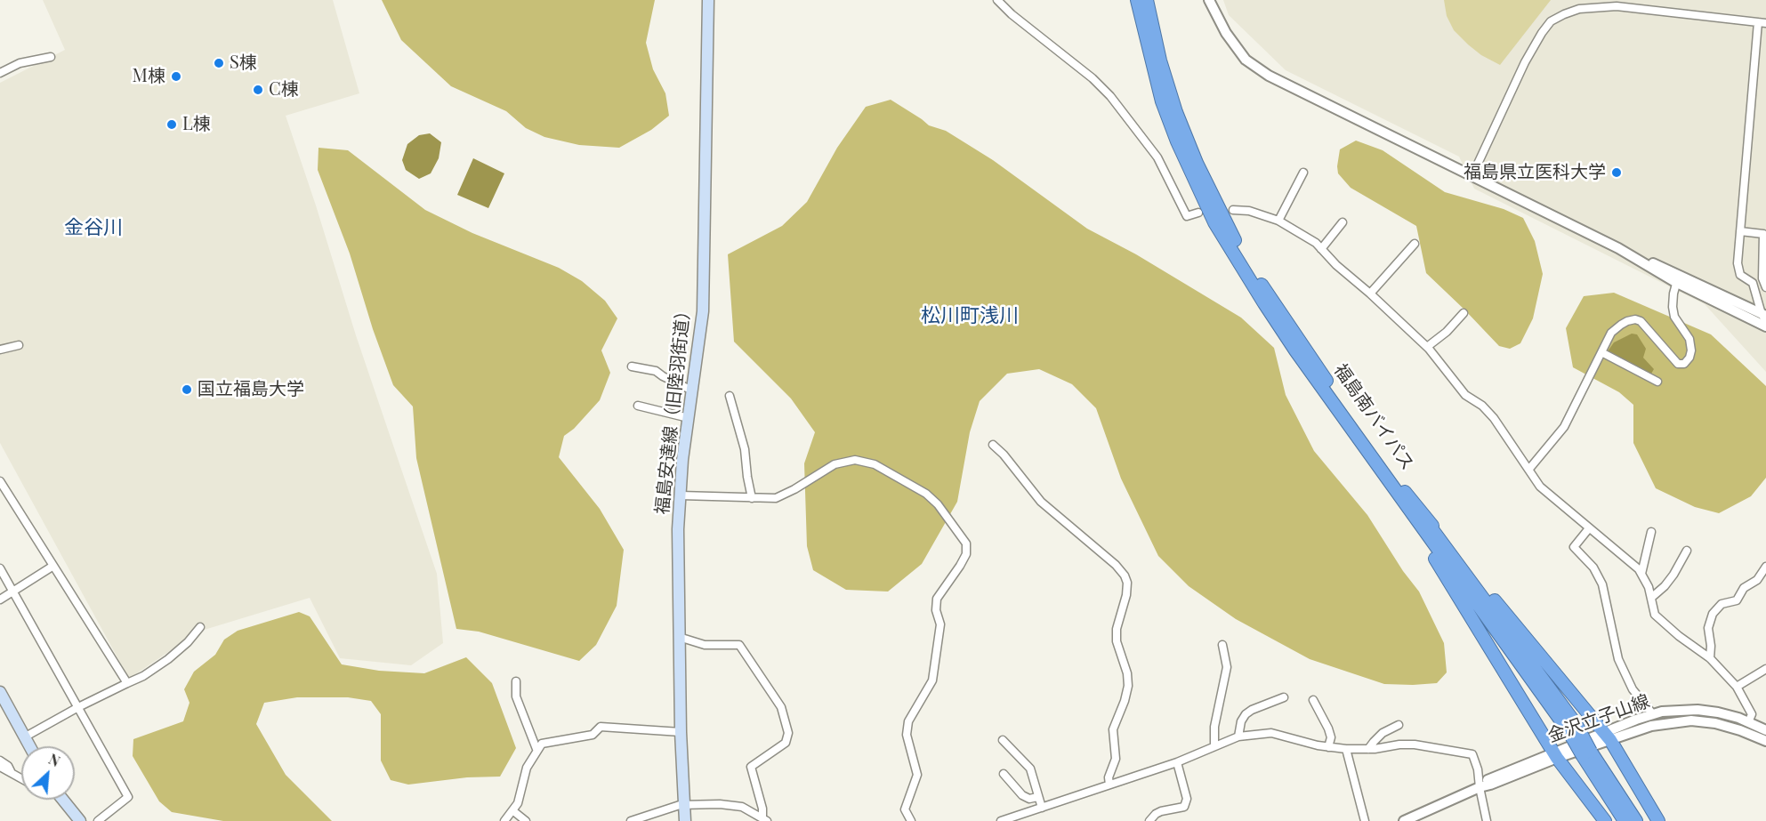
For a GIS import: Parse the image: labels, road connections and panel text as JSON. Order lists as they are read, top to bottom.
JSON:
{
  "streets": {
    "highway": ["福島南バイパス"],
    "main road": ["福島安達線（旧陸羽街道）"],
    "street": ["金沢立子山線"]
  },
  "districts": ["金谷川", "松川町浅川"],
  "places": [
    "S棟",
    "M棟",
    "C棟",
    "L棟",
    "福島県立医科大学",
    "国立福島大学"
  ],
  "north": "top right"
}
